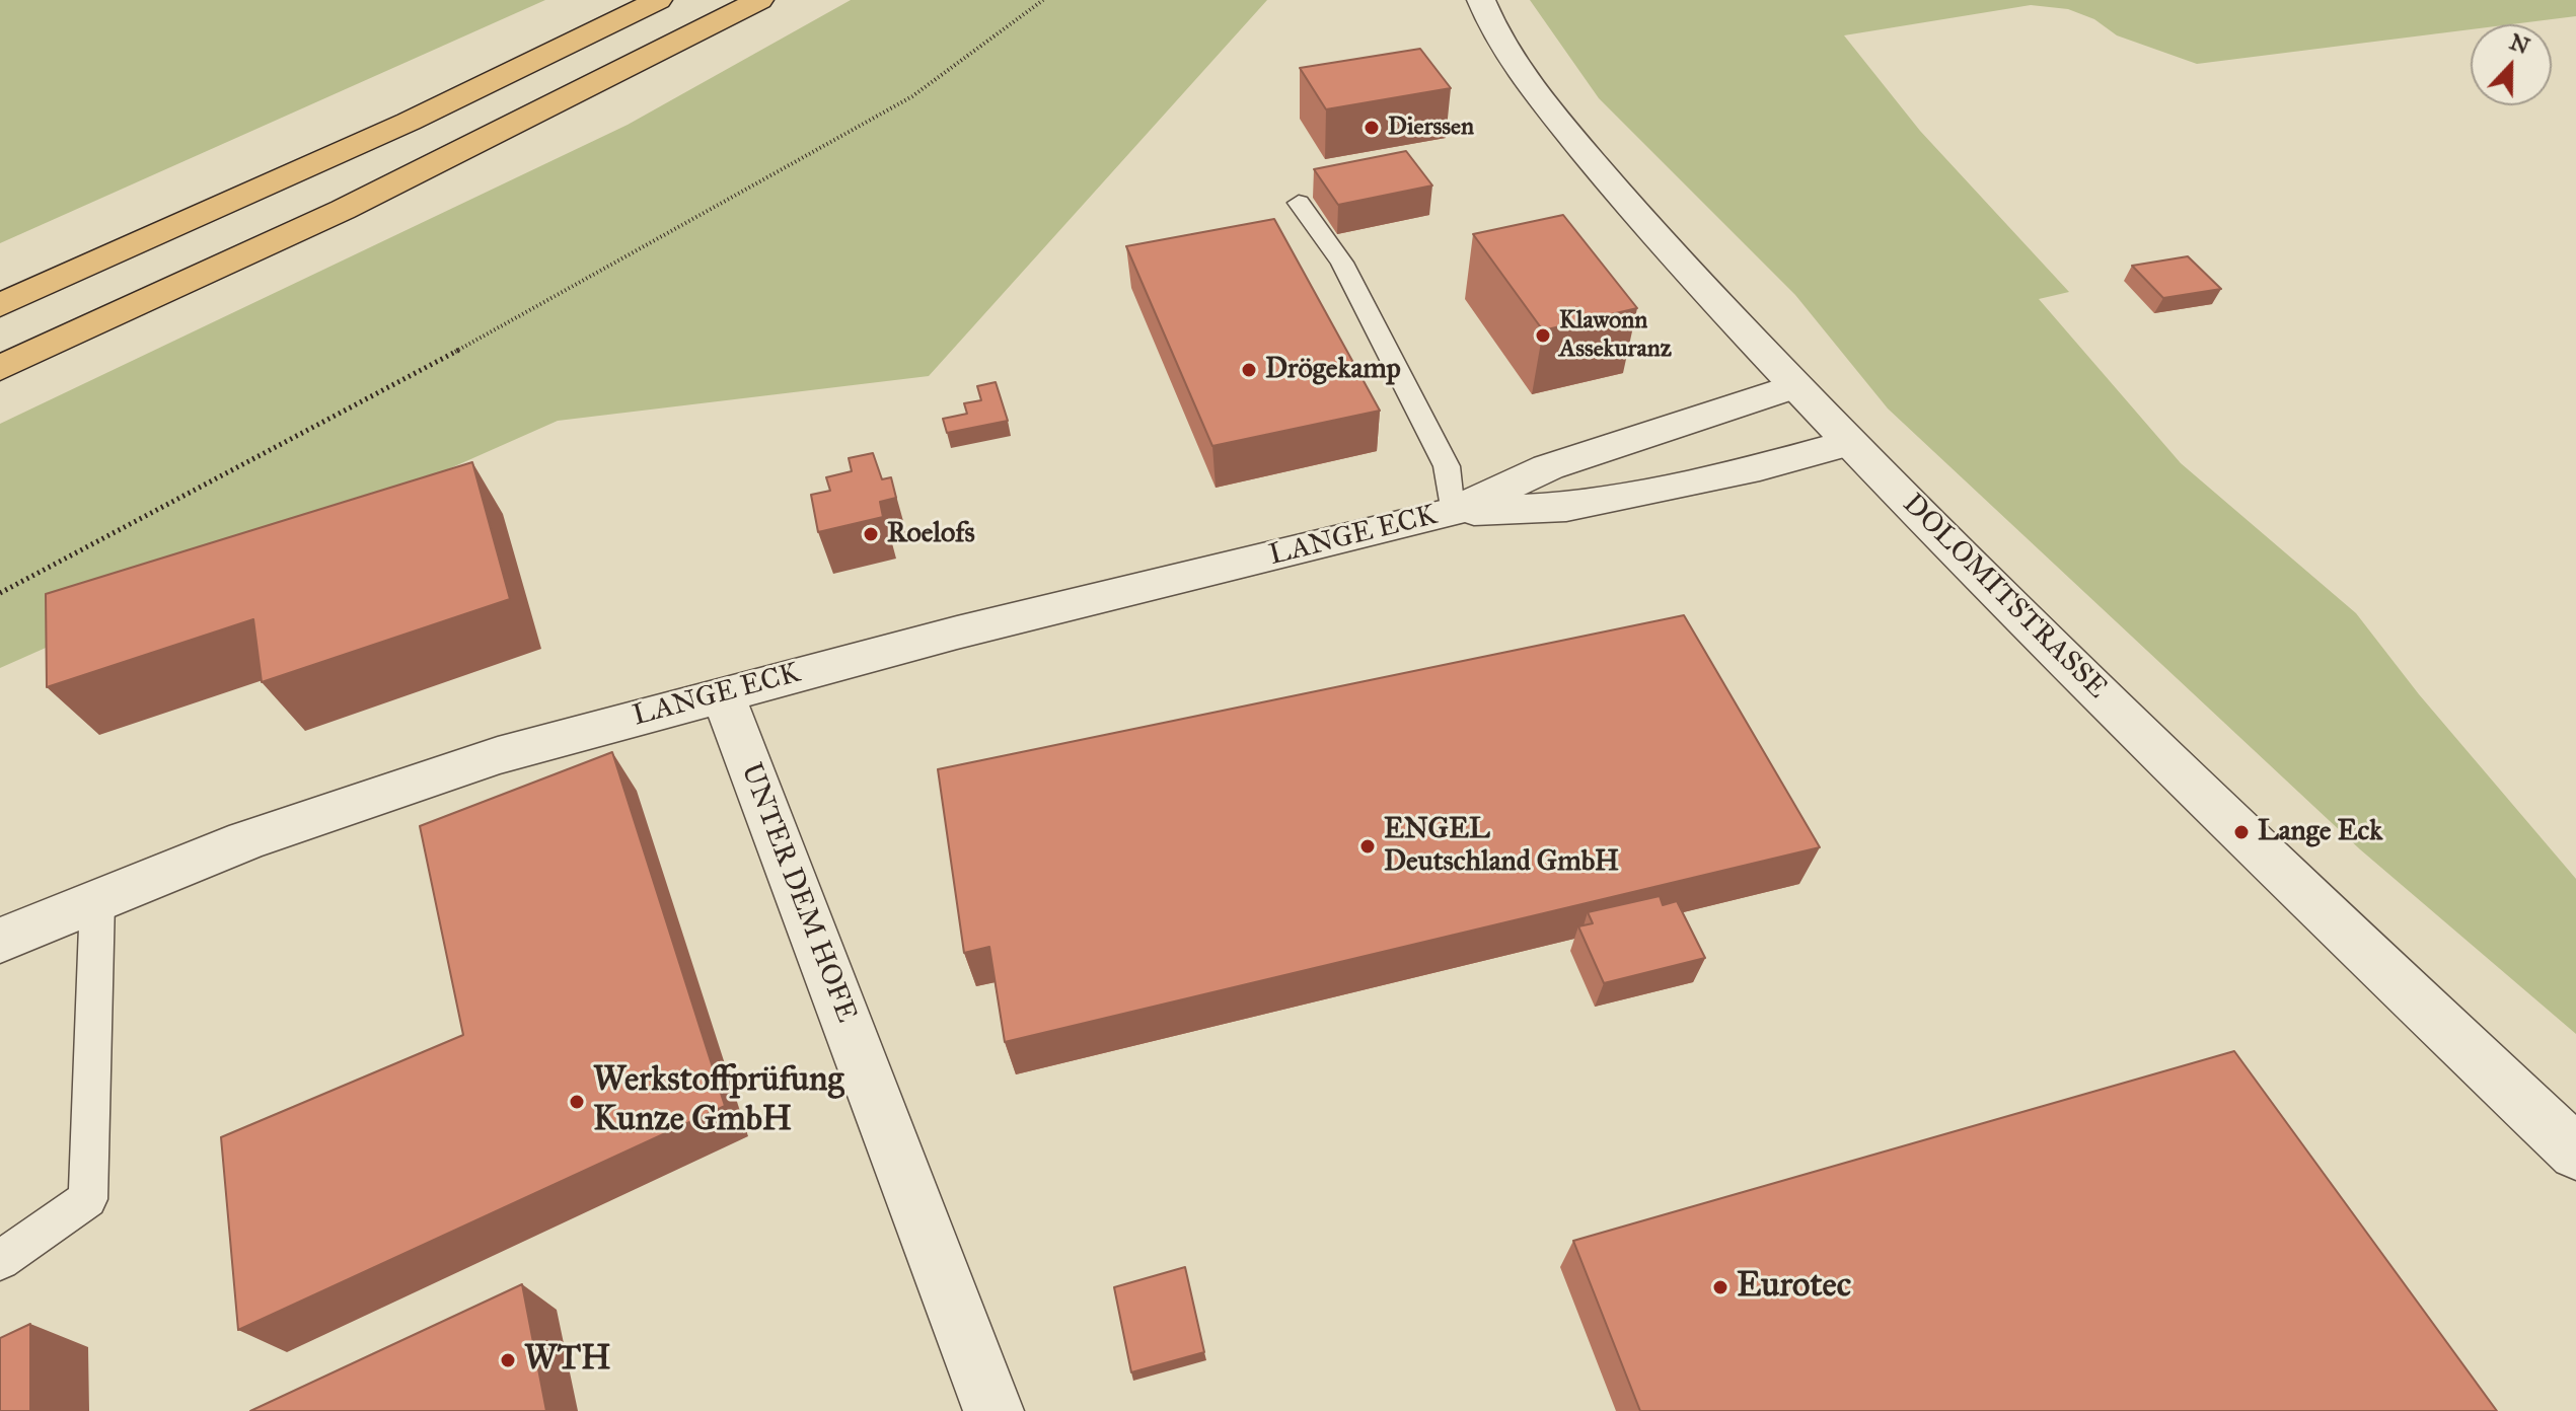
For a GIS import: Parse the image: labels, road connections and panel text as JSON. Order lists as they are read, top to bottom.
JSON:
{
  "streets": {
    "street": ["LANGE ECK", "DOLOMITSTRASSE", "UNTER DEM HOFE"]
  },
  "crossings": [
    ["LANGE ECK", "DOLOMITSTRASSE"],
    ["LANGE ECK", "UNTER DEM HOFE"]
  ],
  "places": [
    "Dierssen",
    "Klawonn Assekuranz",
    "Drögekamp",
    "Roelofs",
    "Lange Eck",
    "ENGEL Deutschland GmbH",
    "Werkstoffprüfung Kunze GmbH",
    "Eurotec",
    "WTH"
  ],
  "north": "top"
}
